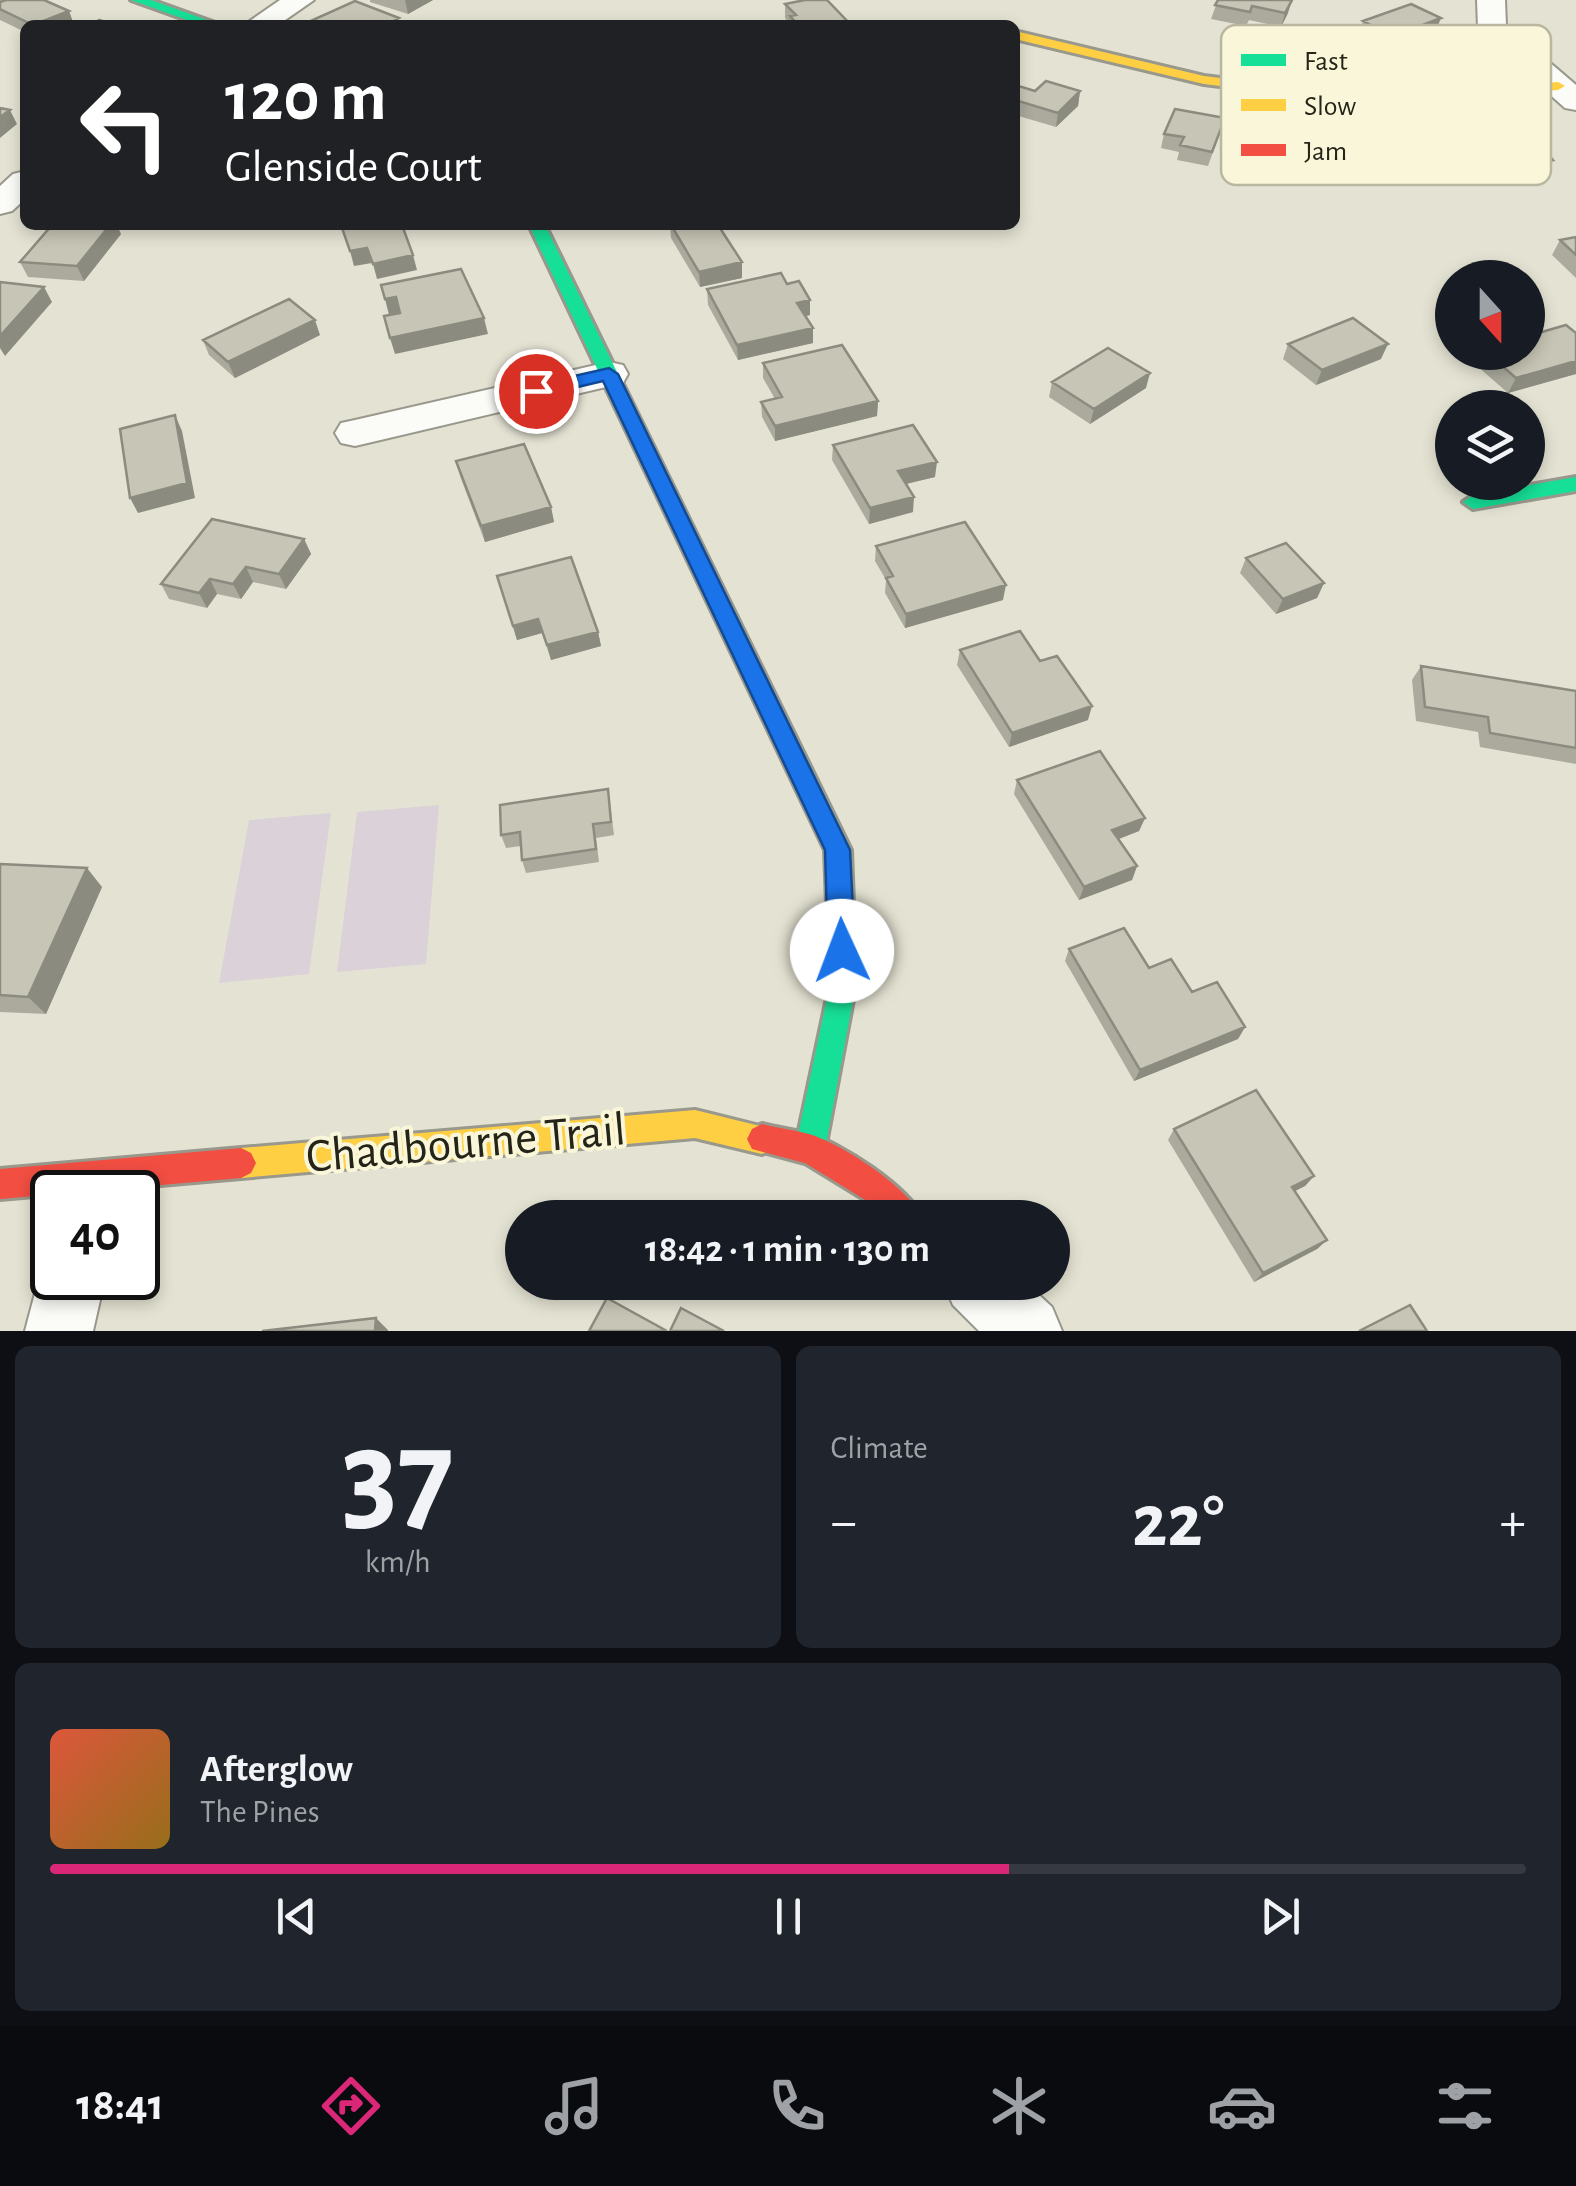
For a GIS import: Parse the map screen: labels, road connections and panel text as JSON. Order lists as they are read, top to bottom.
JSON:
{
  "streets": {
    "street": ["Chadbourne Trail"]
  },
  "legend": ["Fast", "Slow", "Jam"],
  "north": "bottom",
  "page": {
    "turn": ["120 m", "Glenside Court"],
    "limit": "40",
    "trip": "18:42 · 1 min · 130 m",
    "tile": [
      ["37", "km/h"],
      "Climate"
    ],
    "heat": ["−", "22°", "+"],
    "song": ["Afterglow", "The Pines"],
    "tabs": "18:41"
  }
}
